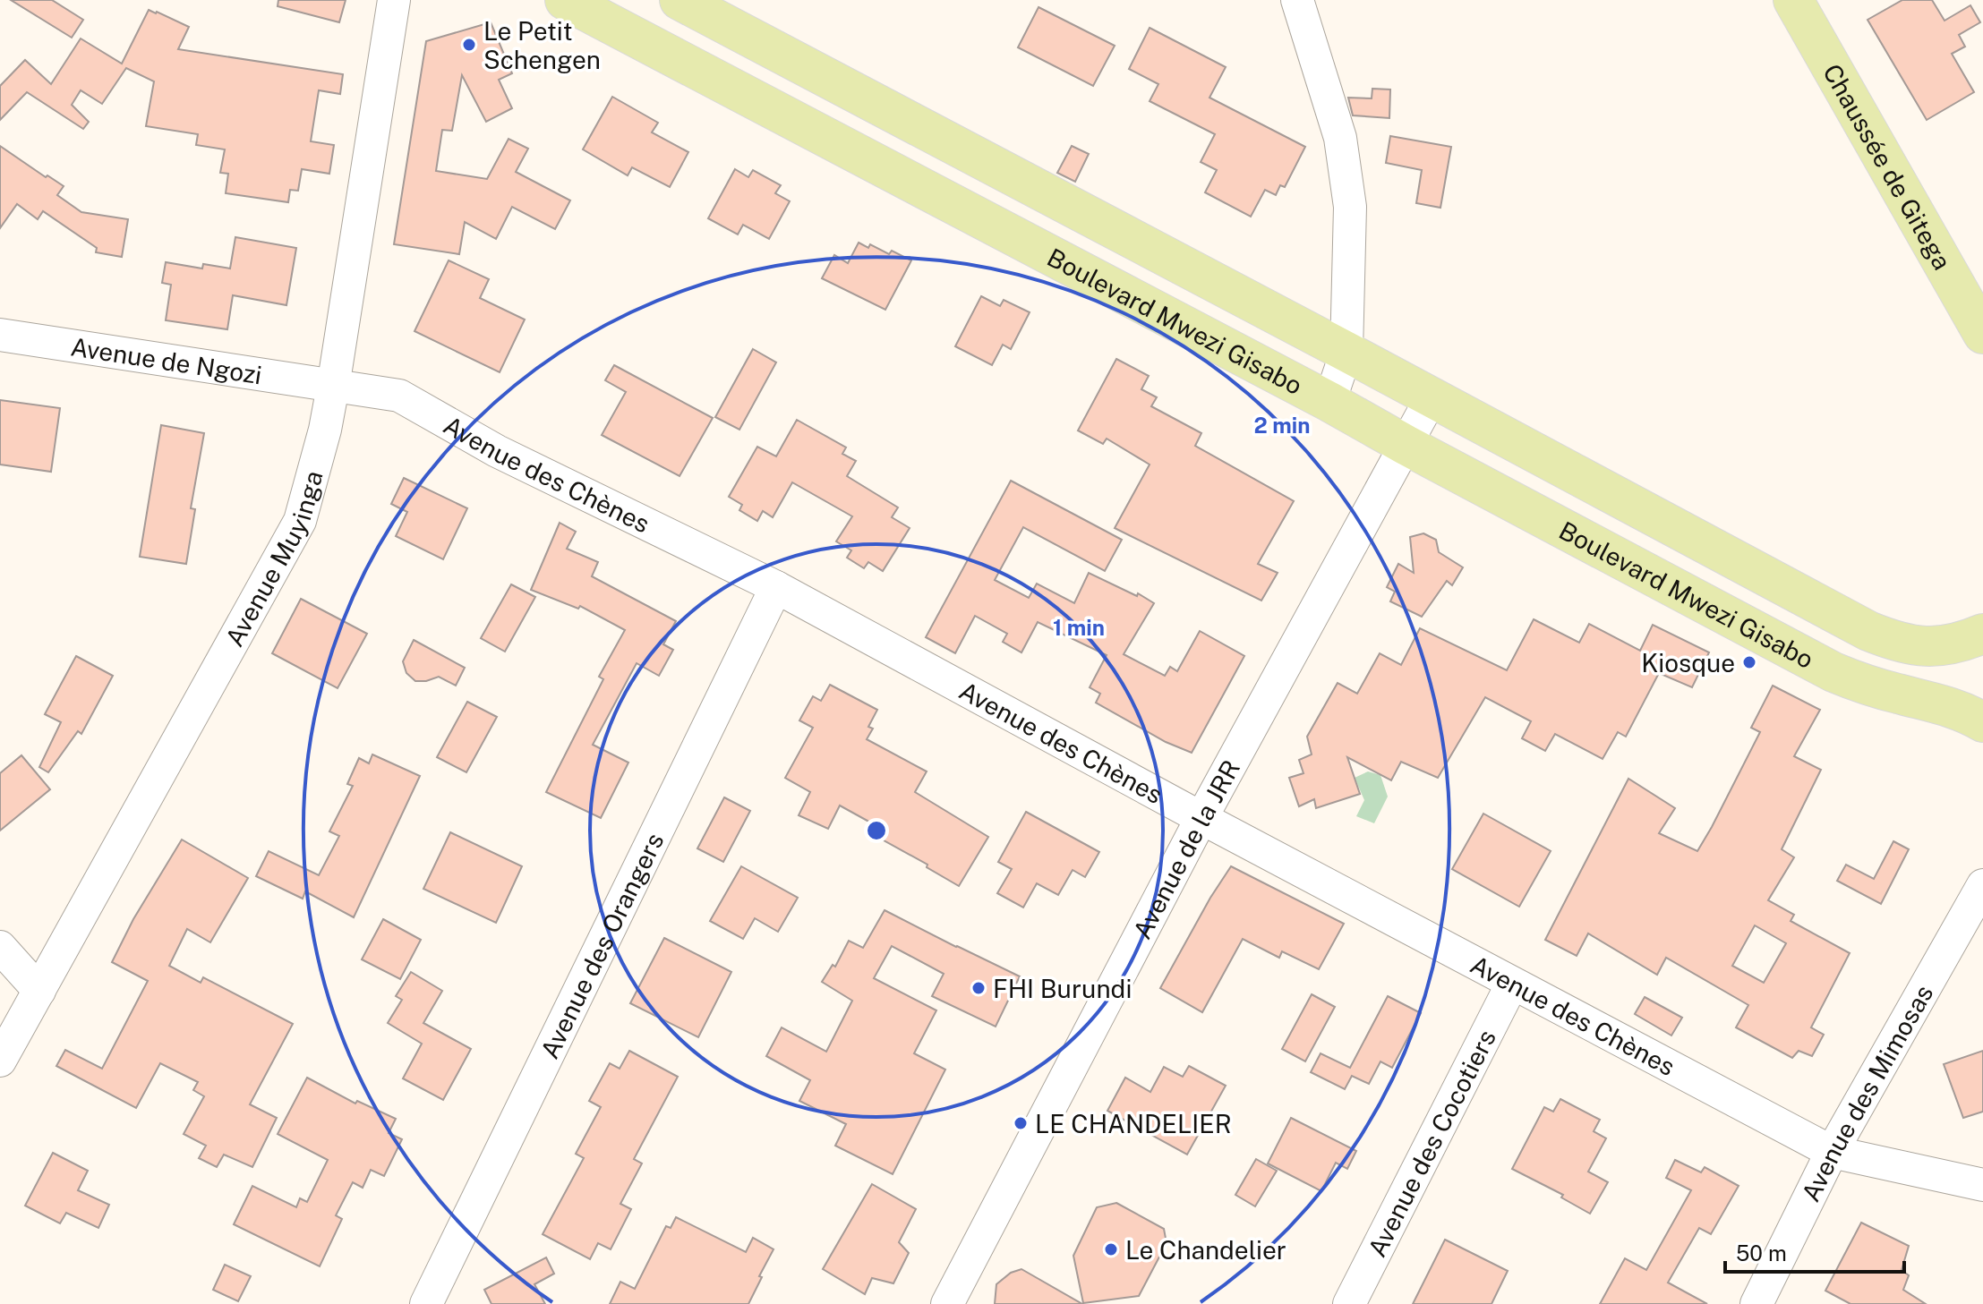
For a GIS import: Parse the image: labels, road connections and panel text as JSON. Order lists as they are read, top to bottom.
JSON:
{
  "streets": {
    "main road": ["Chaussée de Gitega", "Boulevard Mwezi Gisabo"],
    "street": [
      "Avenue de Ngozi",
      "Avenue des Chènes",
      "Avenue Muyinga",
      "Avenue de la JRR",
      "Avenue des Orangers",
      "Avenue des Mimosas",
      "Avenue des Cocotiers"
    ]
  },
  "crossings": [
    ["Boulevard Mwezi Gisabo", "Avenue de la JRR"],
    ["Avenue de Ngozi", "Avenue des Chènes"],
    ["Avenue de Ngozi", "Avenue Muyinga"],
    ["Avenue des Chènes", "Avenue Muyinga"],
    ["Avenue des Chènes", "Avenue de la JRR"],
    ["Avenue des Chènes", "Avenue des Orangers"],
    ["Avenue des Chènes", "Avenue des Mimosas"],
    ["Avenue des Chènes", "Avenue des Cocotiers"]
  ],
  "places": [
    "Le Petit Schengen",
    "Kiosque",
    "FHI Burundi",
    "LE CHANDELIER",
    "Le Chandelier"
  ],
  "scale_bar": "50 m",
  "rings": ["2 min", "1 min"]
}
